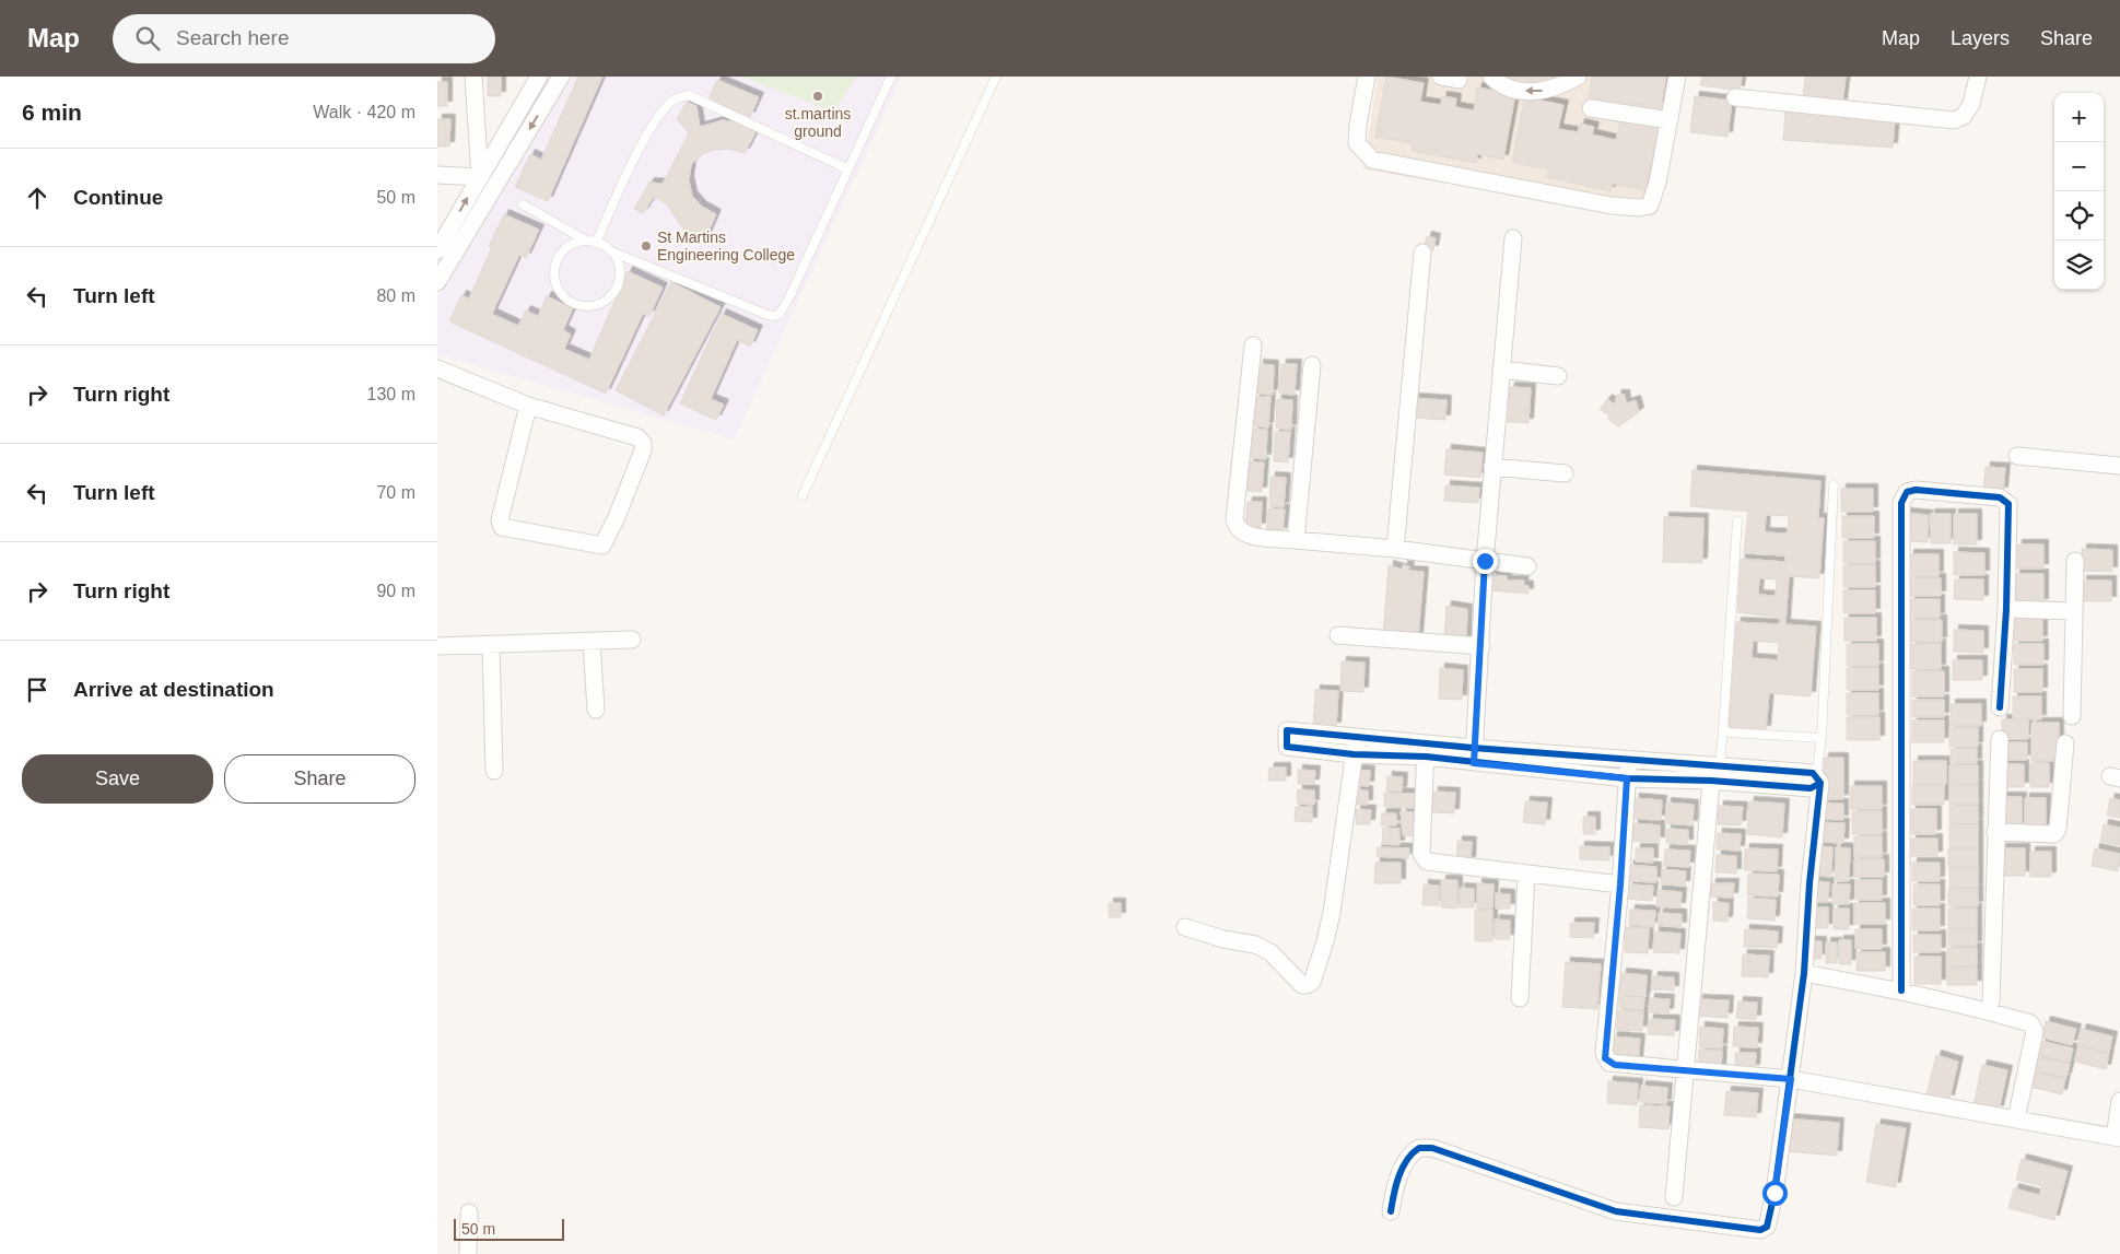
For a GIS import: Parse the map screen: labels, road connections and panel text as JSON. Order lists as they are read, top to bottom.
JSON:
{
  "places": ["st.martins ground", "St Martins Engineering College"],
  "scale_bar": "50 m",
  "page": {
    "header": "Map",
    "search": "Search here",
    "nav": ["Map", "Layers", "Share"],
    "heading": ["6 min", "Walk · 420 m"],
    "map_buttons": ["+", "−"],
    "list": [
      ["Continue", "50 m"],
      ["Turn left", "80 m"],
      ["Turn right", "130 m"],
      ["Turn left", "70 m"],
      ["Turn right", "90 m"],
      "Arrive at destination"
    ],
    "buttons": ["Save", "Share"],
    "scale": "50 m"
  }
}
